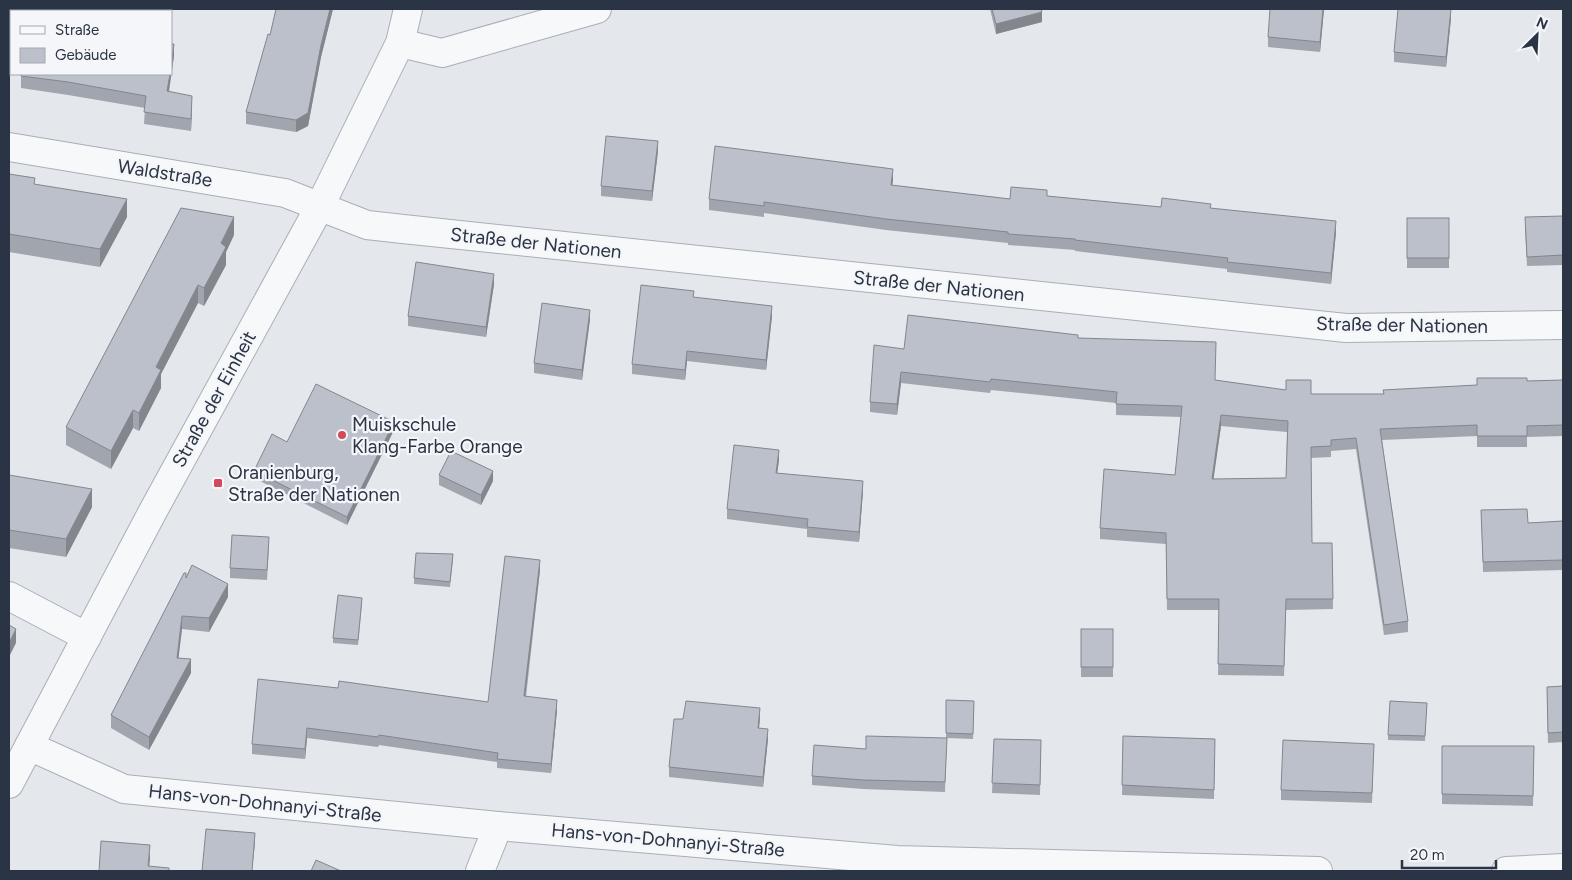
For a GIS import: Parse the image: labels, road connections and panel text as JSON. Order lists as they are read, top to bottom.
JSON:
{
  "streets": {
    "street": [
      "Waldstraße",
      "Straße der Nationen",
      "Straße der Einheit",
      "Hans-von-Dohnanyi-Straße"
    ]
  },
  "crossings": [
    ["Waldstraße", "Straße der Nationen"],
    ["Waldstraße", "Straße der Einheit"],
    ["Straße der Nationen", "Straße der Einheit"],
    ["Straße der Einheit", "Hans-von-Dohnanyi-Straße"]
  ],
  "places": {
    "other": ["Muiskschule Klang-Farbe Orange"],
    "transit": ["Oranienburg, Straße der Nationen"]
  },
  "legend": ["Straße", "Gebäude"],
  "scale_bar": "20 m",
  "north": "top right"
}
